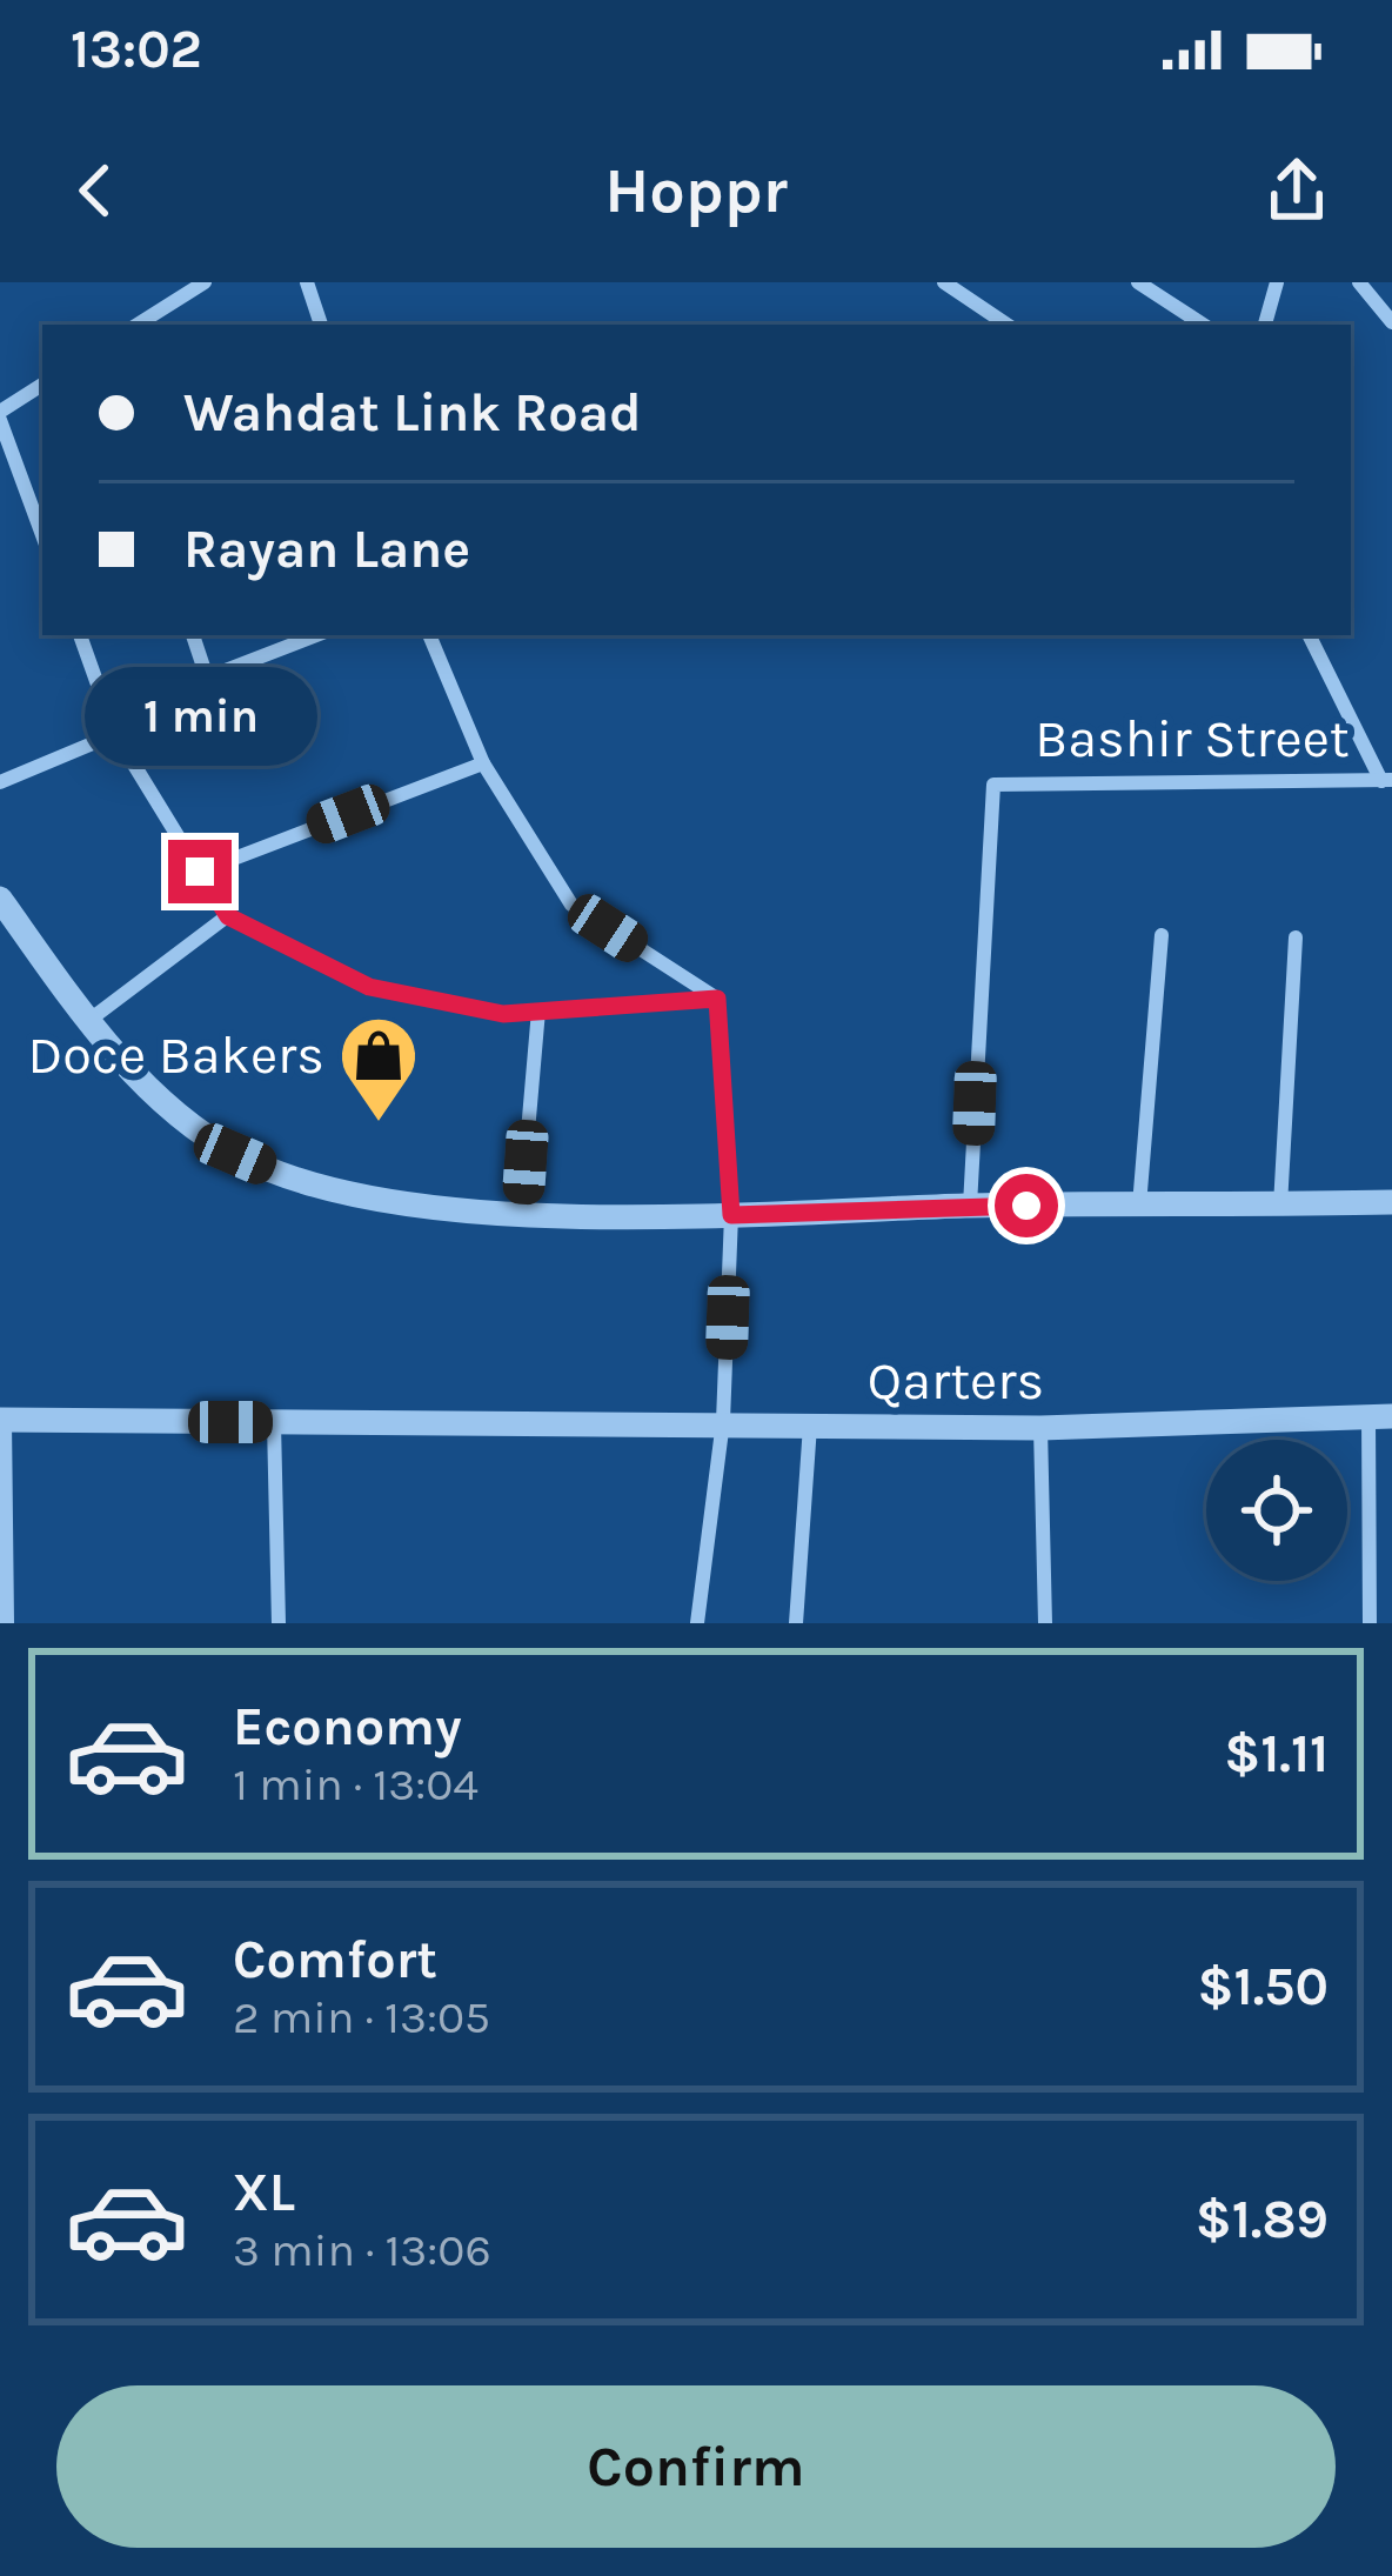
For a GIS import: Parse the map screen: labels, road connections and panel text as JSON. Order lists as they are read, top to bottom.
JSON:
{
  "streets": {
    "street": ["Bashir Street", "Qarters"]
  },
  "places": {
    "shop": ["Doce Bakers"]
  },
  "page": {
    "status": "13:02",
    "header": "Hoppr",
    "banner": ["Wahdat Link Road", "Rayan Lane"],
    "bubble": "1 min",
    "list": [
      {
        "name": "Economy",
        "note": "1 min · 13:04",
        "value": "$1.11"
      },
      {
        "name": "Comfort",
        "note": "2 min · 13:05",
        "value": "$1.50"
      },
      {
        "name": "XL",
        "note": "3 min · 13:06",
        "value": "$1.89"
      }
    ],
    "buttons": "Confirm"
  }
}
